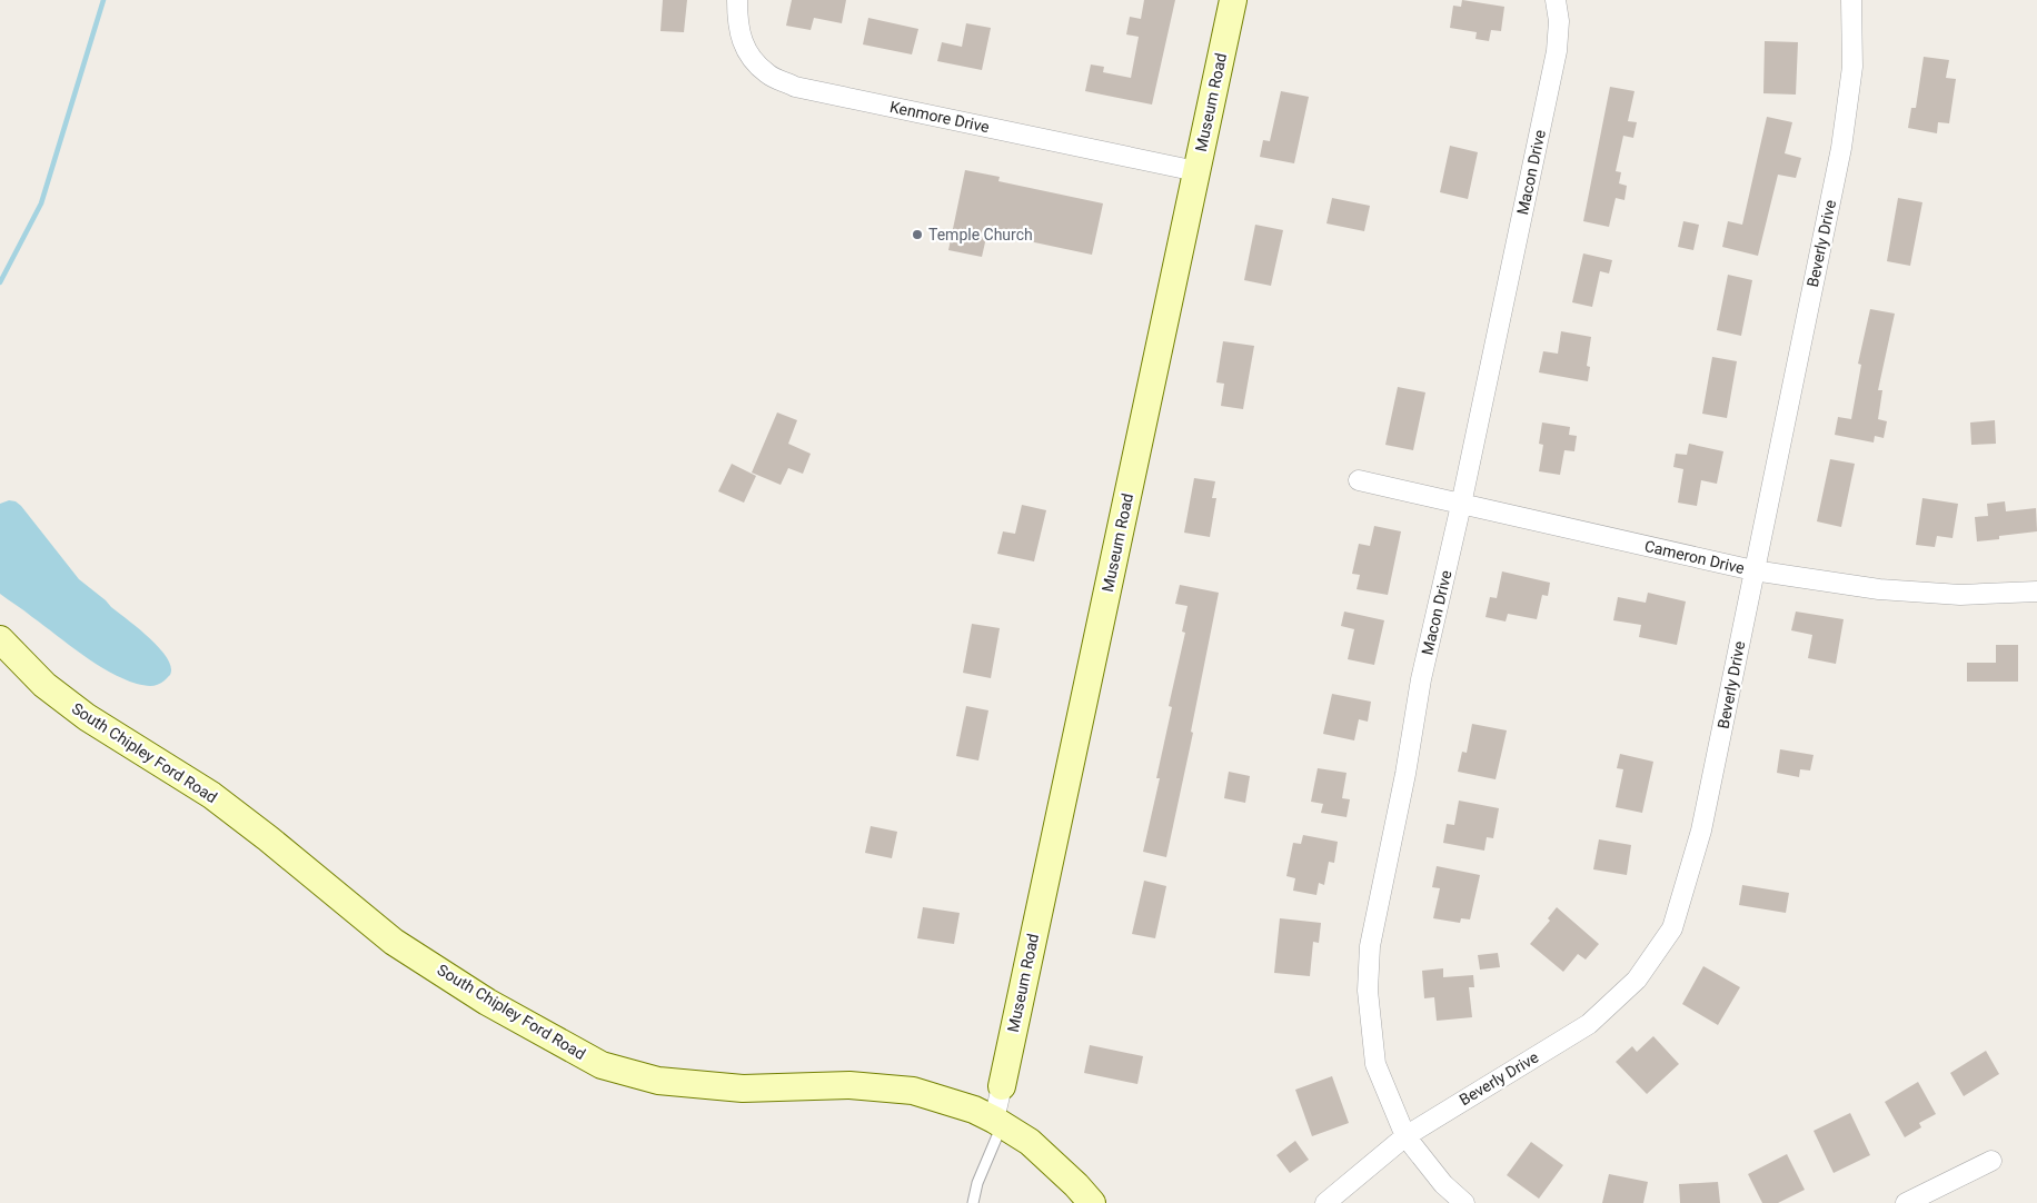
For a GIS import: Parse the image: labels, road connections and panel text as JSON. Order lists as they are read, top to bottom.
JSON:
{
  "streets": {
    "street": [
      "Museum Road",
      "Kenmore Drive",
      "Macon Drive",
      "Beverly Drive",
      "Cameron Drive",
      "South Chipley Ford Road"
    ]
  },
  "crossings": [
    ["Museum Road", "Kenmore Drive"],
    ["Macon Drive", "Beverly Drive"],
    ["Macon Drive", "Cameron Drive"],
    ["Beverly Drive", "Cameron Drive"]
  ],
  "places": ["Temple Church"]
}
